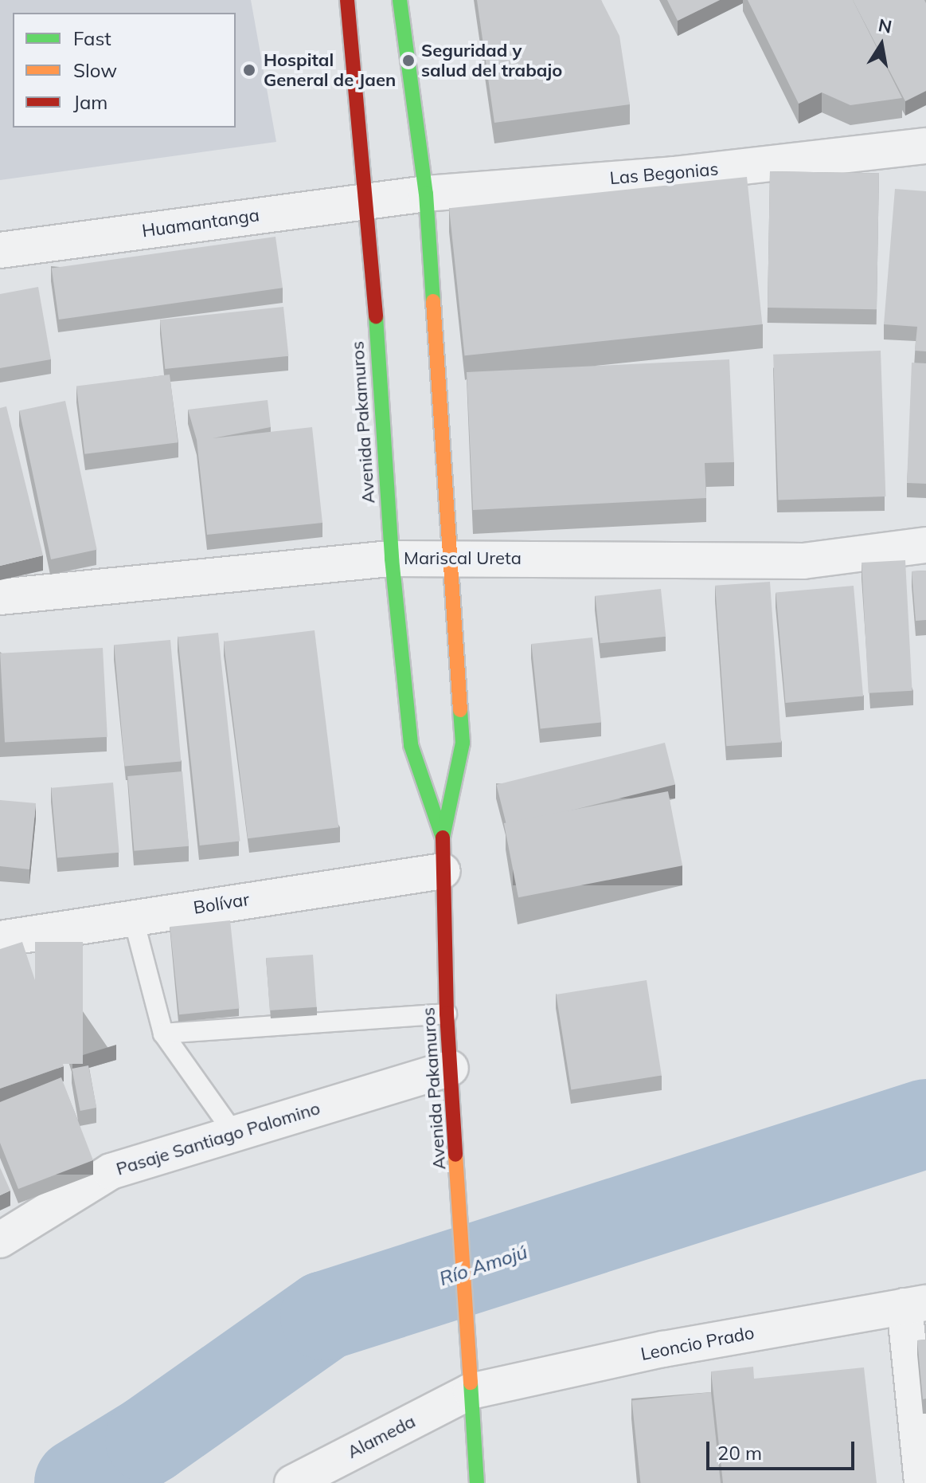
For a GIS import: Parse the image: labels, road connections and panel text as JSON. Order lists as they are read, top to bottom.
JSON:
{
  "streets": {
    "highway": ["Avenida Pakamuros"],
    "street": [
      "Las Begonias",
      "Huamantanga",
      "Mariscal Ureta",
      "Bolívar",
      "Pasaje Santiago Palomino",
      "Leoncio Prado",
      "Alameda"
    ]
  },
  "crossings": [
    ["Las Begonias", "Huamantanga"],
    ["Las Begonias", "Avenida Pakamuros"],
    ["Huamantanga", "Avenida Pakamuros"],
    ["Avenida Pakamuros", "Mariscal Ureta"],
    ["Avenida Pakamuros", "Bolívar"],
    ["Avenida Pakamuros", "Pasaje Santiago Palomino"],
    ["Avenida Pakamuros", "Leoncio Prado"],
    ["Avenida Pakamuros", "Alameda"],
    ["Leoncio Prado", "Alameda"]
  ],
  "water": ["Río Amojú"],
  "places": ["Seguridad y salud del trabajo", "Hospital General de Jaen"],
  "legend": ["Fast", "Slow", "Jam"],
  "scale_bar": "20 m",
  "north": "top"
}
